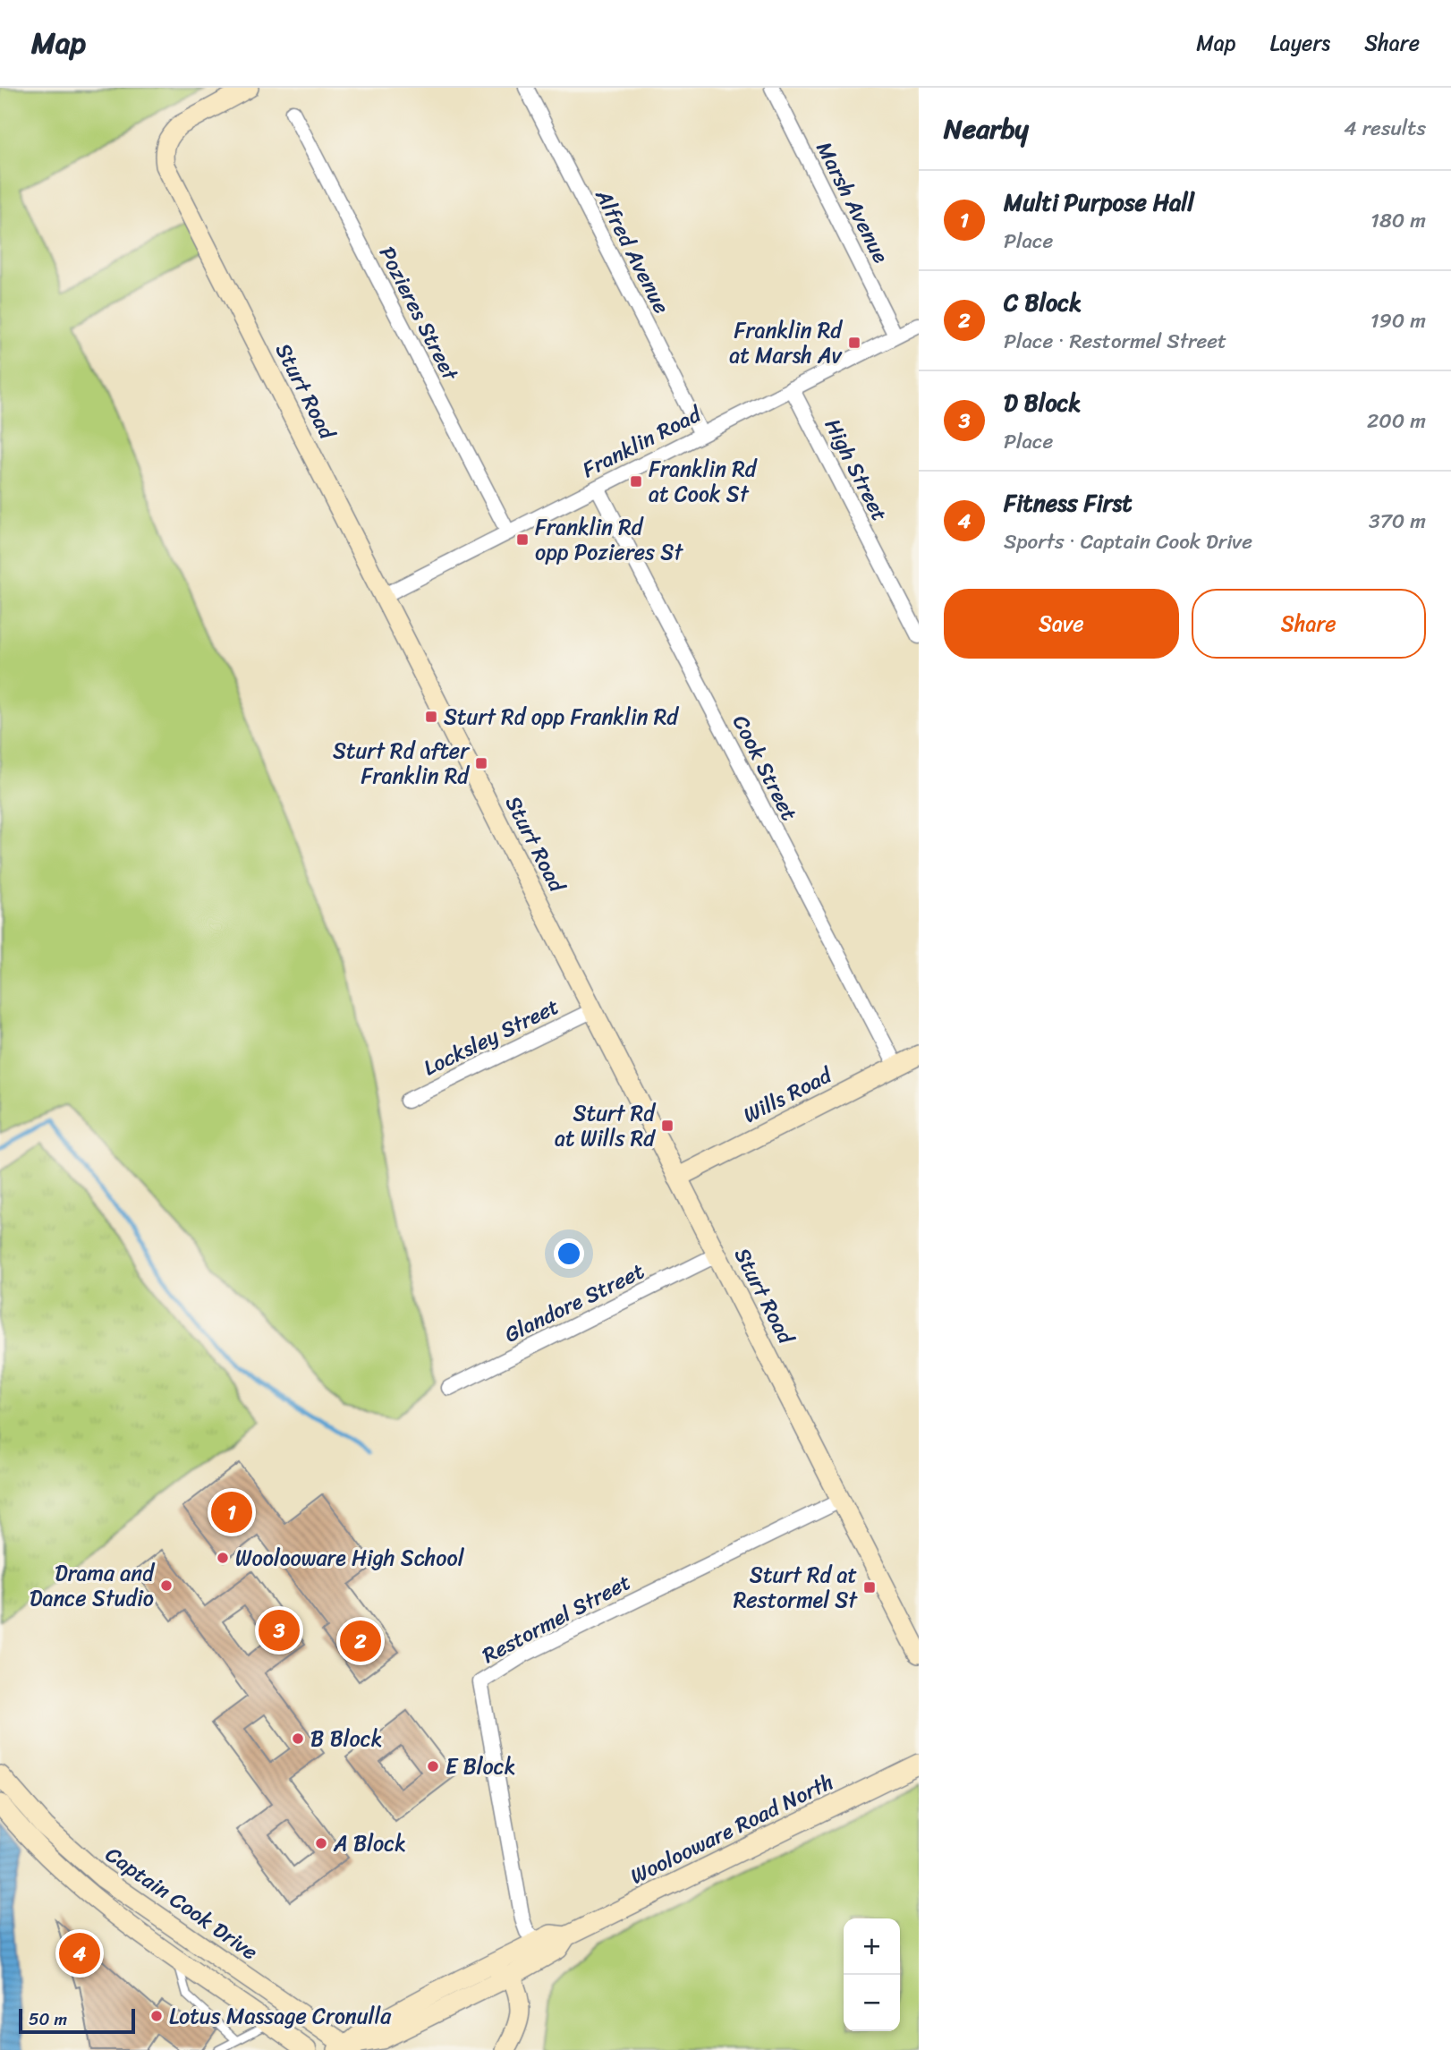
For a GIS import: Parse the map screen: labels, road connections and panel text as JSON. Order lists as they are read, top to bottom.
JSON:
{
  "streets": {
    "street": [
      "Marsh Avenue",
      "Alfred Avenue",
      "Pozieres Street",
      "Sturt Road",
      "Franklin Road",
      "High Street",
      "Cook Street",
      "Locksley Street",
      "Wills Road",
      "Glandore Street",
      "Restormel Street",
      "Woolooware Road North",
      "Captain Cook Drive"
    ]
  },
  "crossings": [
    ["Marsh Avenue", "Franklin Road"],
    ["Alfred Avenue", "Franklin Road"],
    ["Pozieres Street", "Franklin Road"],
    ["Sturt Road", "Franklin Road"],
    ["Sturt Road", "Locksley Street"],
    ["Sturt Road", "Wills Road"],
    ["Sturt Road", "Glandore Street"],
    ["Sturt Road", "Restormel Street"],
    ["Franklin Road", "High Street"],
    ["Franklin Road", "Cook Street"],
    ["Cook Street", "Wills Road"],
    ["Restormel Street", "Woolooware Road North"],
    ["Woolooware Road North", "Captain Cook Drive"]
  ],
  "places": {
    "transit": [
      "Franklin Rd at Marsh Av",
      "Franklin Rd at Cook St",
      "Franklin Rd opp Pozieres St",
      "Sturt Rd opp Franklin Rd",
      "Sturt Rd after Franklin Rd",
      "Sturt Rd at Wills Rd",
      "Sturt Rd at Restormel St"
    ],
    "other": [
      "Woolooware High School",
      "Drama and Dance Studio",
      "B Block",
      "E Block",
      "A Block",
      "Lotus Massage Cronulla"
    ]
  },
  "scale_bar": "50 m",
  "page": {
    "header": "Map",
    "nav": ["Map", "Layers", "Share"],
    "heading": ["Nearby", "4 results"],
    "list": [
      {
        "mark": "1",
        "name": "Multi Purpose Hall",
        "note": "Place",
        "value": "180 m"
      },
      {
        "mark": "2",
        "name": "C Block",
        "note": "Place · Restormel Street",
        "value": "190 m"
      },
      {
        "mark": "3",
        "name": "D Block",
        "note": "Place",
        "value": "200 m"
      },
      {
        "mark": "4",
        "name": "Fitness First",
        "note": "Sports · Captain Cook Drive",
        "value": "370 m"
      }
    ],
    "buttons": ["Save", "Share"],
    "pins": [
      "1",
      "3",
      "2",
      "4"
    ],
    "map_buttons": ["+", "−"],
    "scale": "50 m"
  }
}
